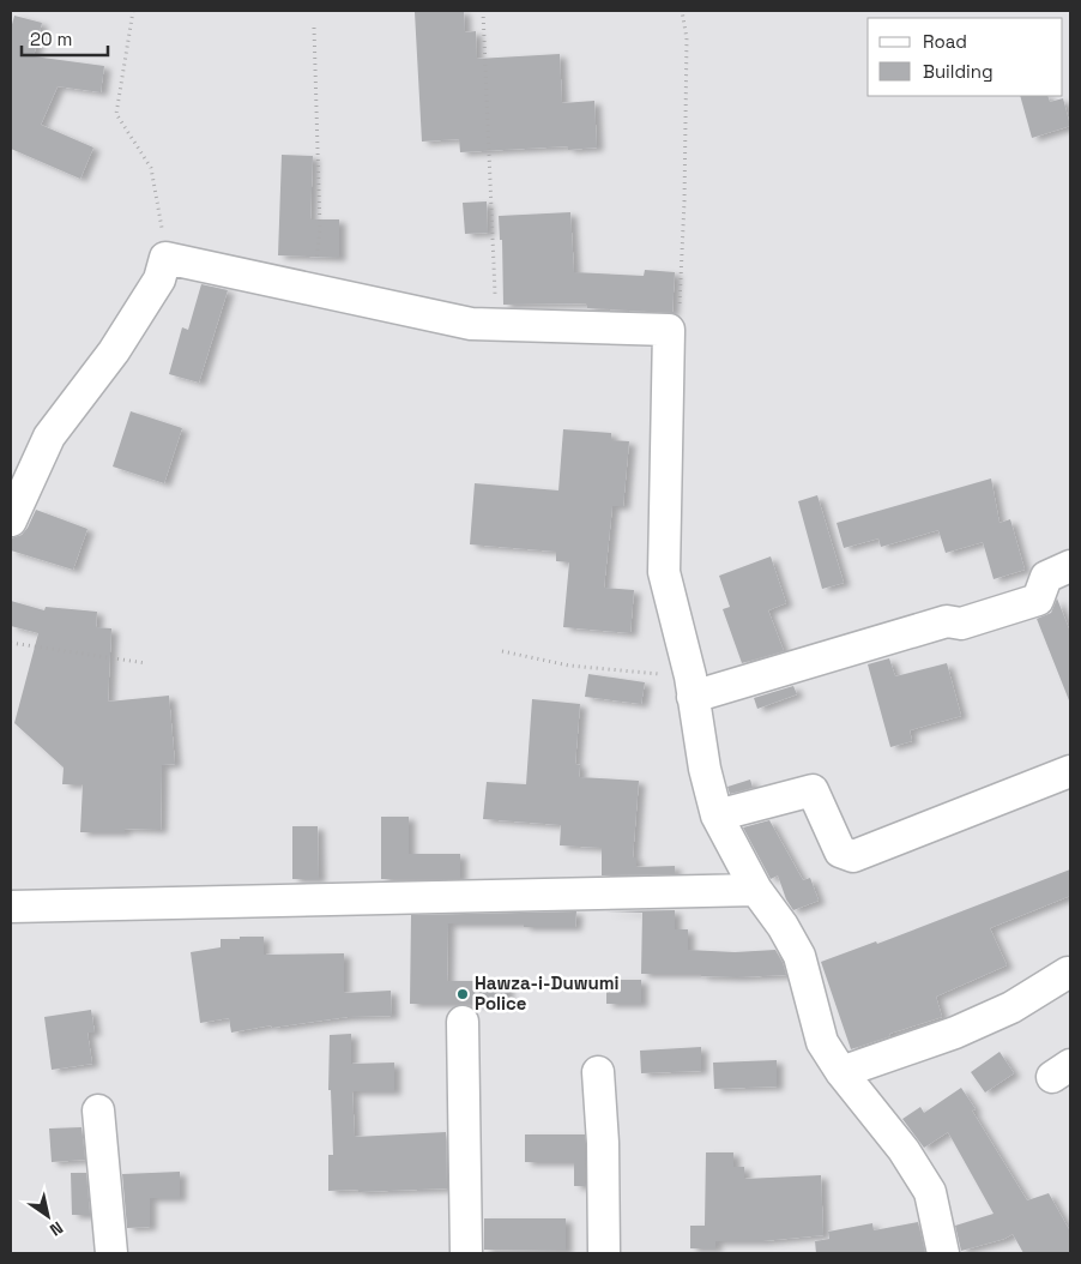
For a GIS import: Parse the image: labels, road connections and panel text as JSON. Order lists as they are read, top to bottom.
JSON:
{
  "places": ["Hawza-i-Duwumi Police"],
  "legend": ["Road", "Building"],
  "scale_bar": "20 m",
  "north": "bottom right"
}
